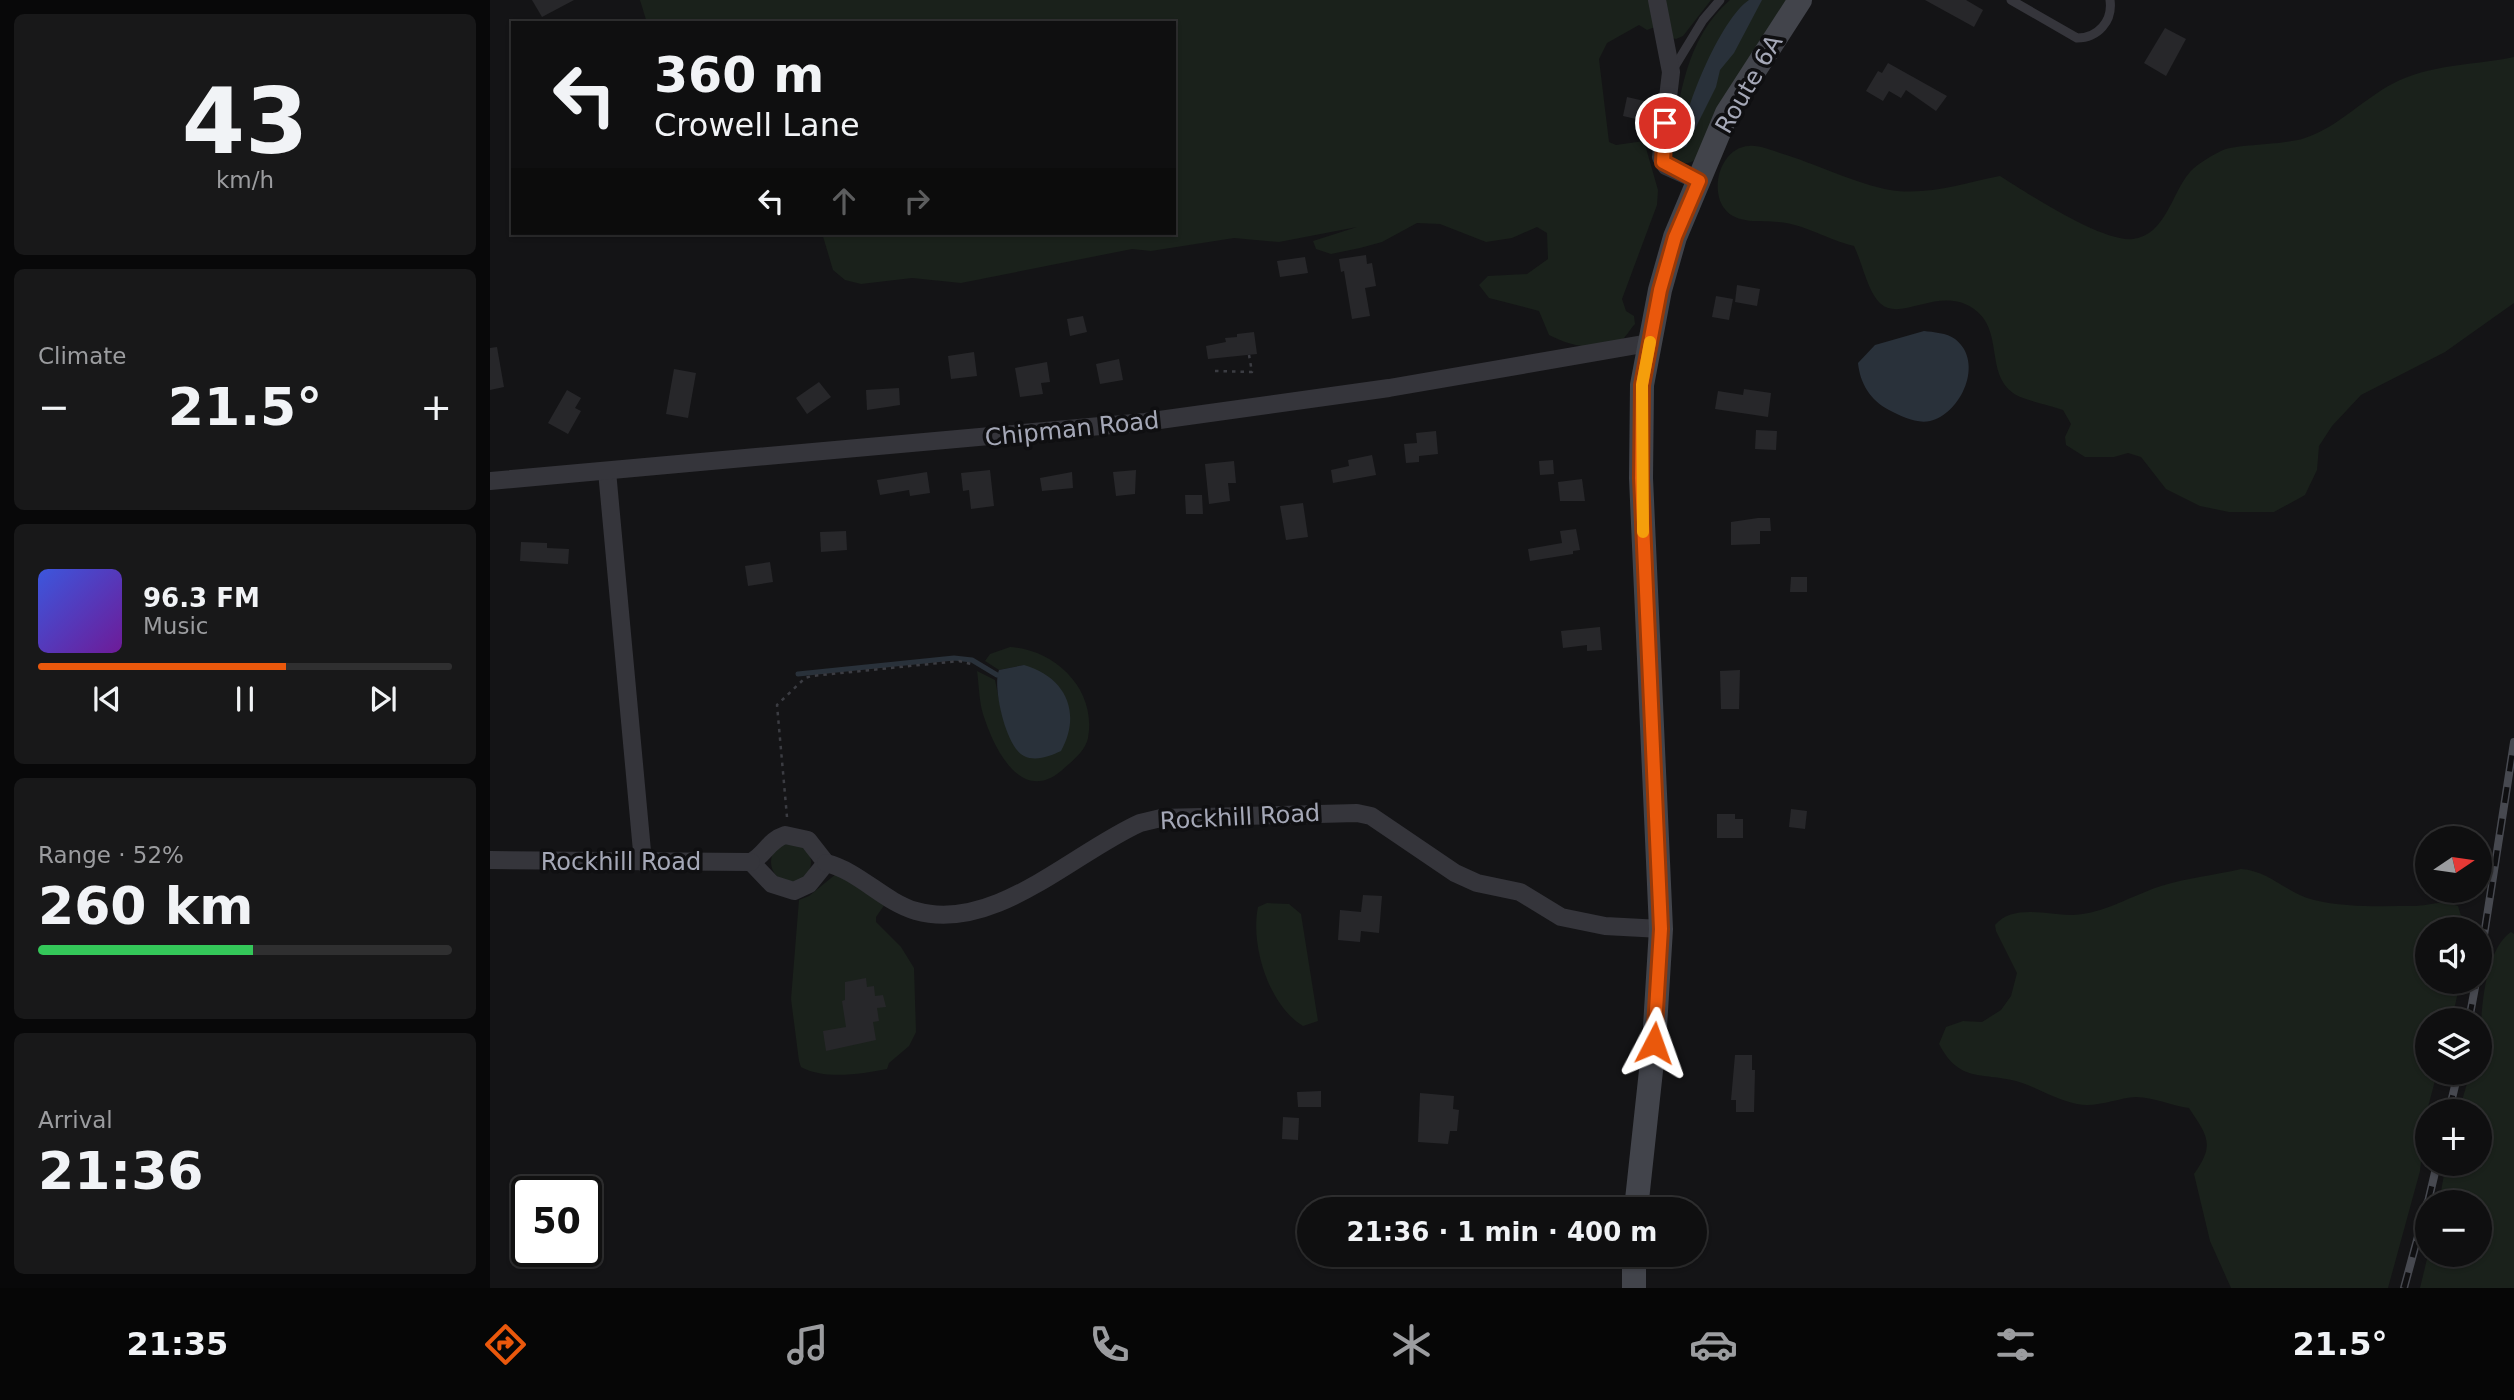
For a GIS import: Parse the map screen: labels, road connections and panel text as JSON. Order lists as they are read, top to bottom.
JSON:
{
  "streets": {
    "main road": ["Route 6A"],
    "street": ["Chipman Road", "Rockhill Road"]
  },
  "crossings": [
    ["Route 6A", "Chipman Road"],
    ["Route 6A", "Rockhill Road"]
  ],
  "north": "right",
  "page": {
    "tile": [
      ["43", "km/h"],
      "Climate",
      ["Range · 52%", "260 km"],
      ["Arrival", "21:36"]
    ],
    "turn": ["360 m", "Crowell Lane"],
    "heat": ["−", "21.5°", "+"],
    "song": ["96.3 FM", "Music"],
    "map_buttons": ["+", "−"],
    "limit": "50",
    "trip": "21:36 · 1 min · 400 m",
    "tabs": ["21:35", "21.5°"]
  }
}
